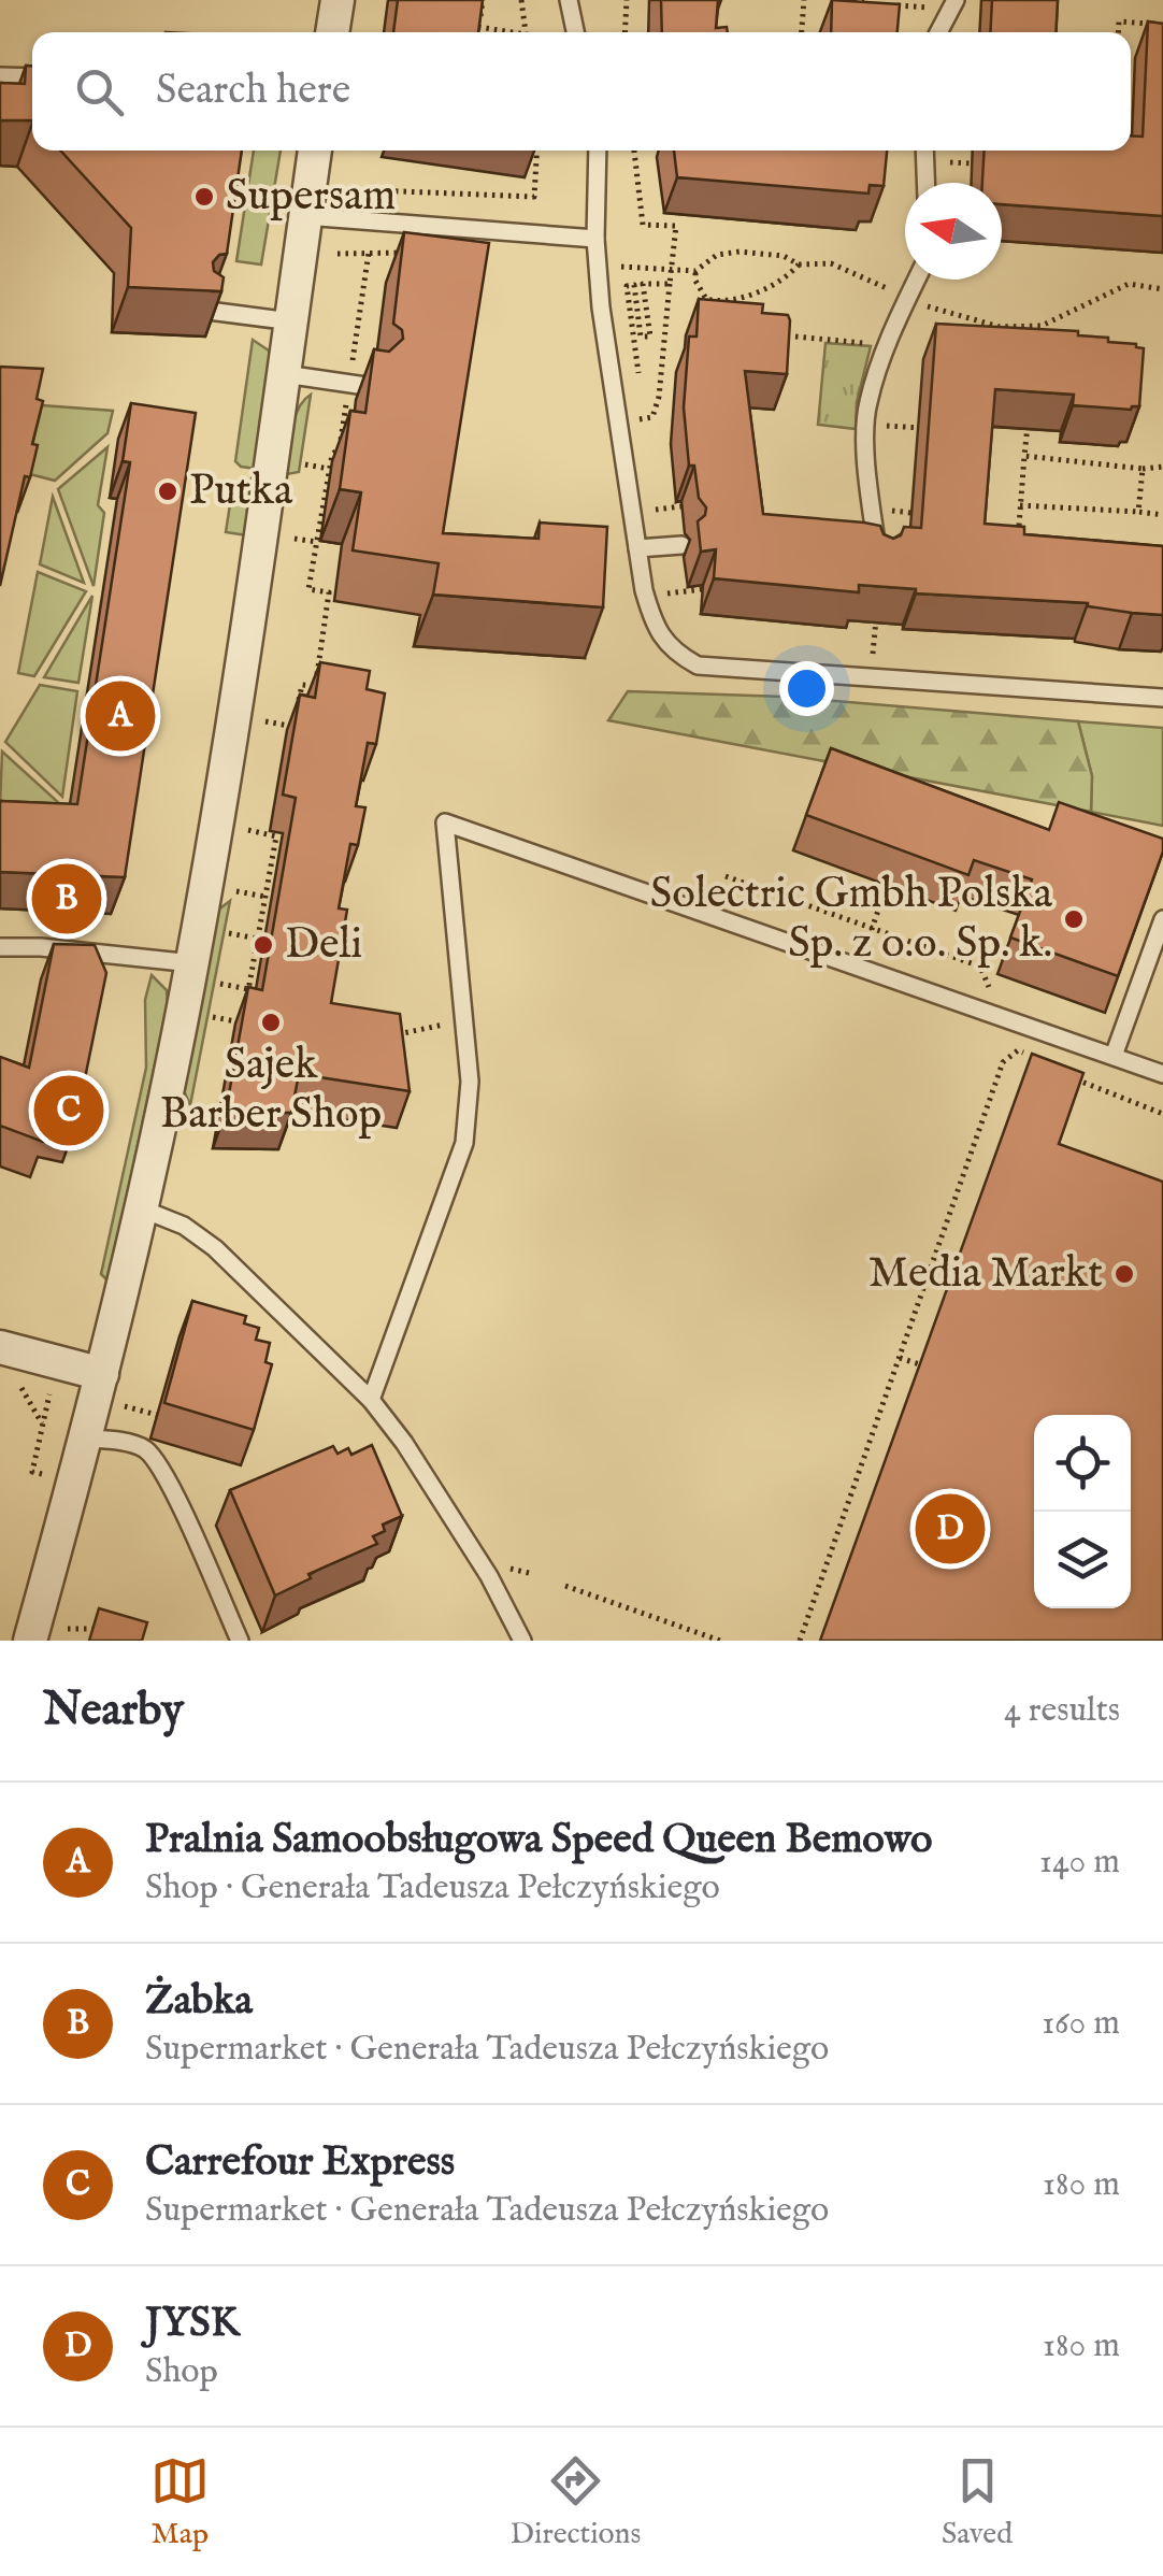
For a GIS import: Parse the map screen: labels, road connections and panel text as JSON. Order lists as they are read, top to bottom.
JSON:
{
  "places": [
    "Supersam",
    "Putka",
    "Solectric Gmbh Polska Sp. z o.o. Sp. k.",
    "Deli",
    "Sajek Barber Shop",
    "Media Markt"
  ],
  "north": "left",
  "page": {
    "search": "Search here",
    "pins": [
      "A",
      "B",
      "C",
      "D"
    ],
    "heading": ["Nearby", "4 results"],
    "list": [
      {
        "mark": "A",
        "name": "Pralnia Samoobsługowa Speed Queen Bemowo",
        "note": "Shop · Generała Tadeusza Pełczyńskiego",
        "value": "140 m"
      },
      {
        "mark": "B",
        "name": "Żabka",
        "note": "Supermarket · Generała Tadeusza Pełczyńskiego",
        "value": "160 m"
      },
      {
        "mark": "C",
        "name": "Carrefour Express",
        "note": "Supermarket · Generała Tadeusza Pełczyńskiego",
        "value": "180 m"
      },
      {
        "mark": "D",
        "name": "JYSK",
        "note": "Shop",
        "value": "180 m"
      }
    ],
    "nav": ["Map", "Directions", "Saved"]
  }
}
